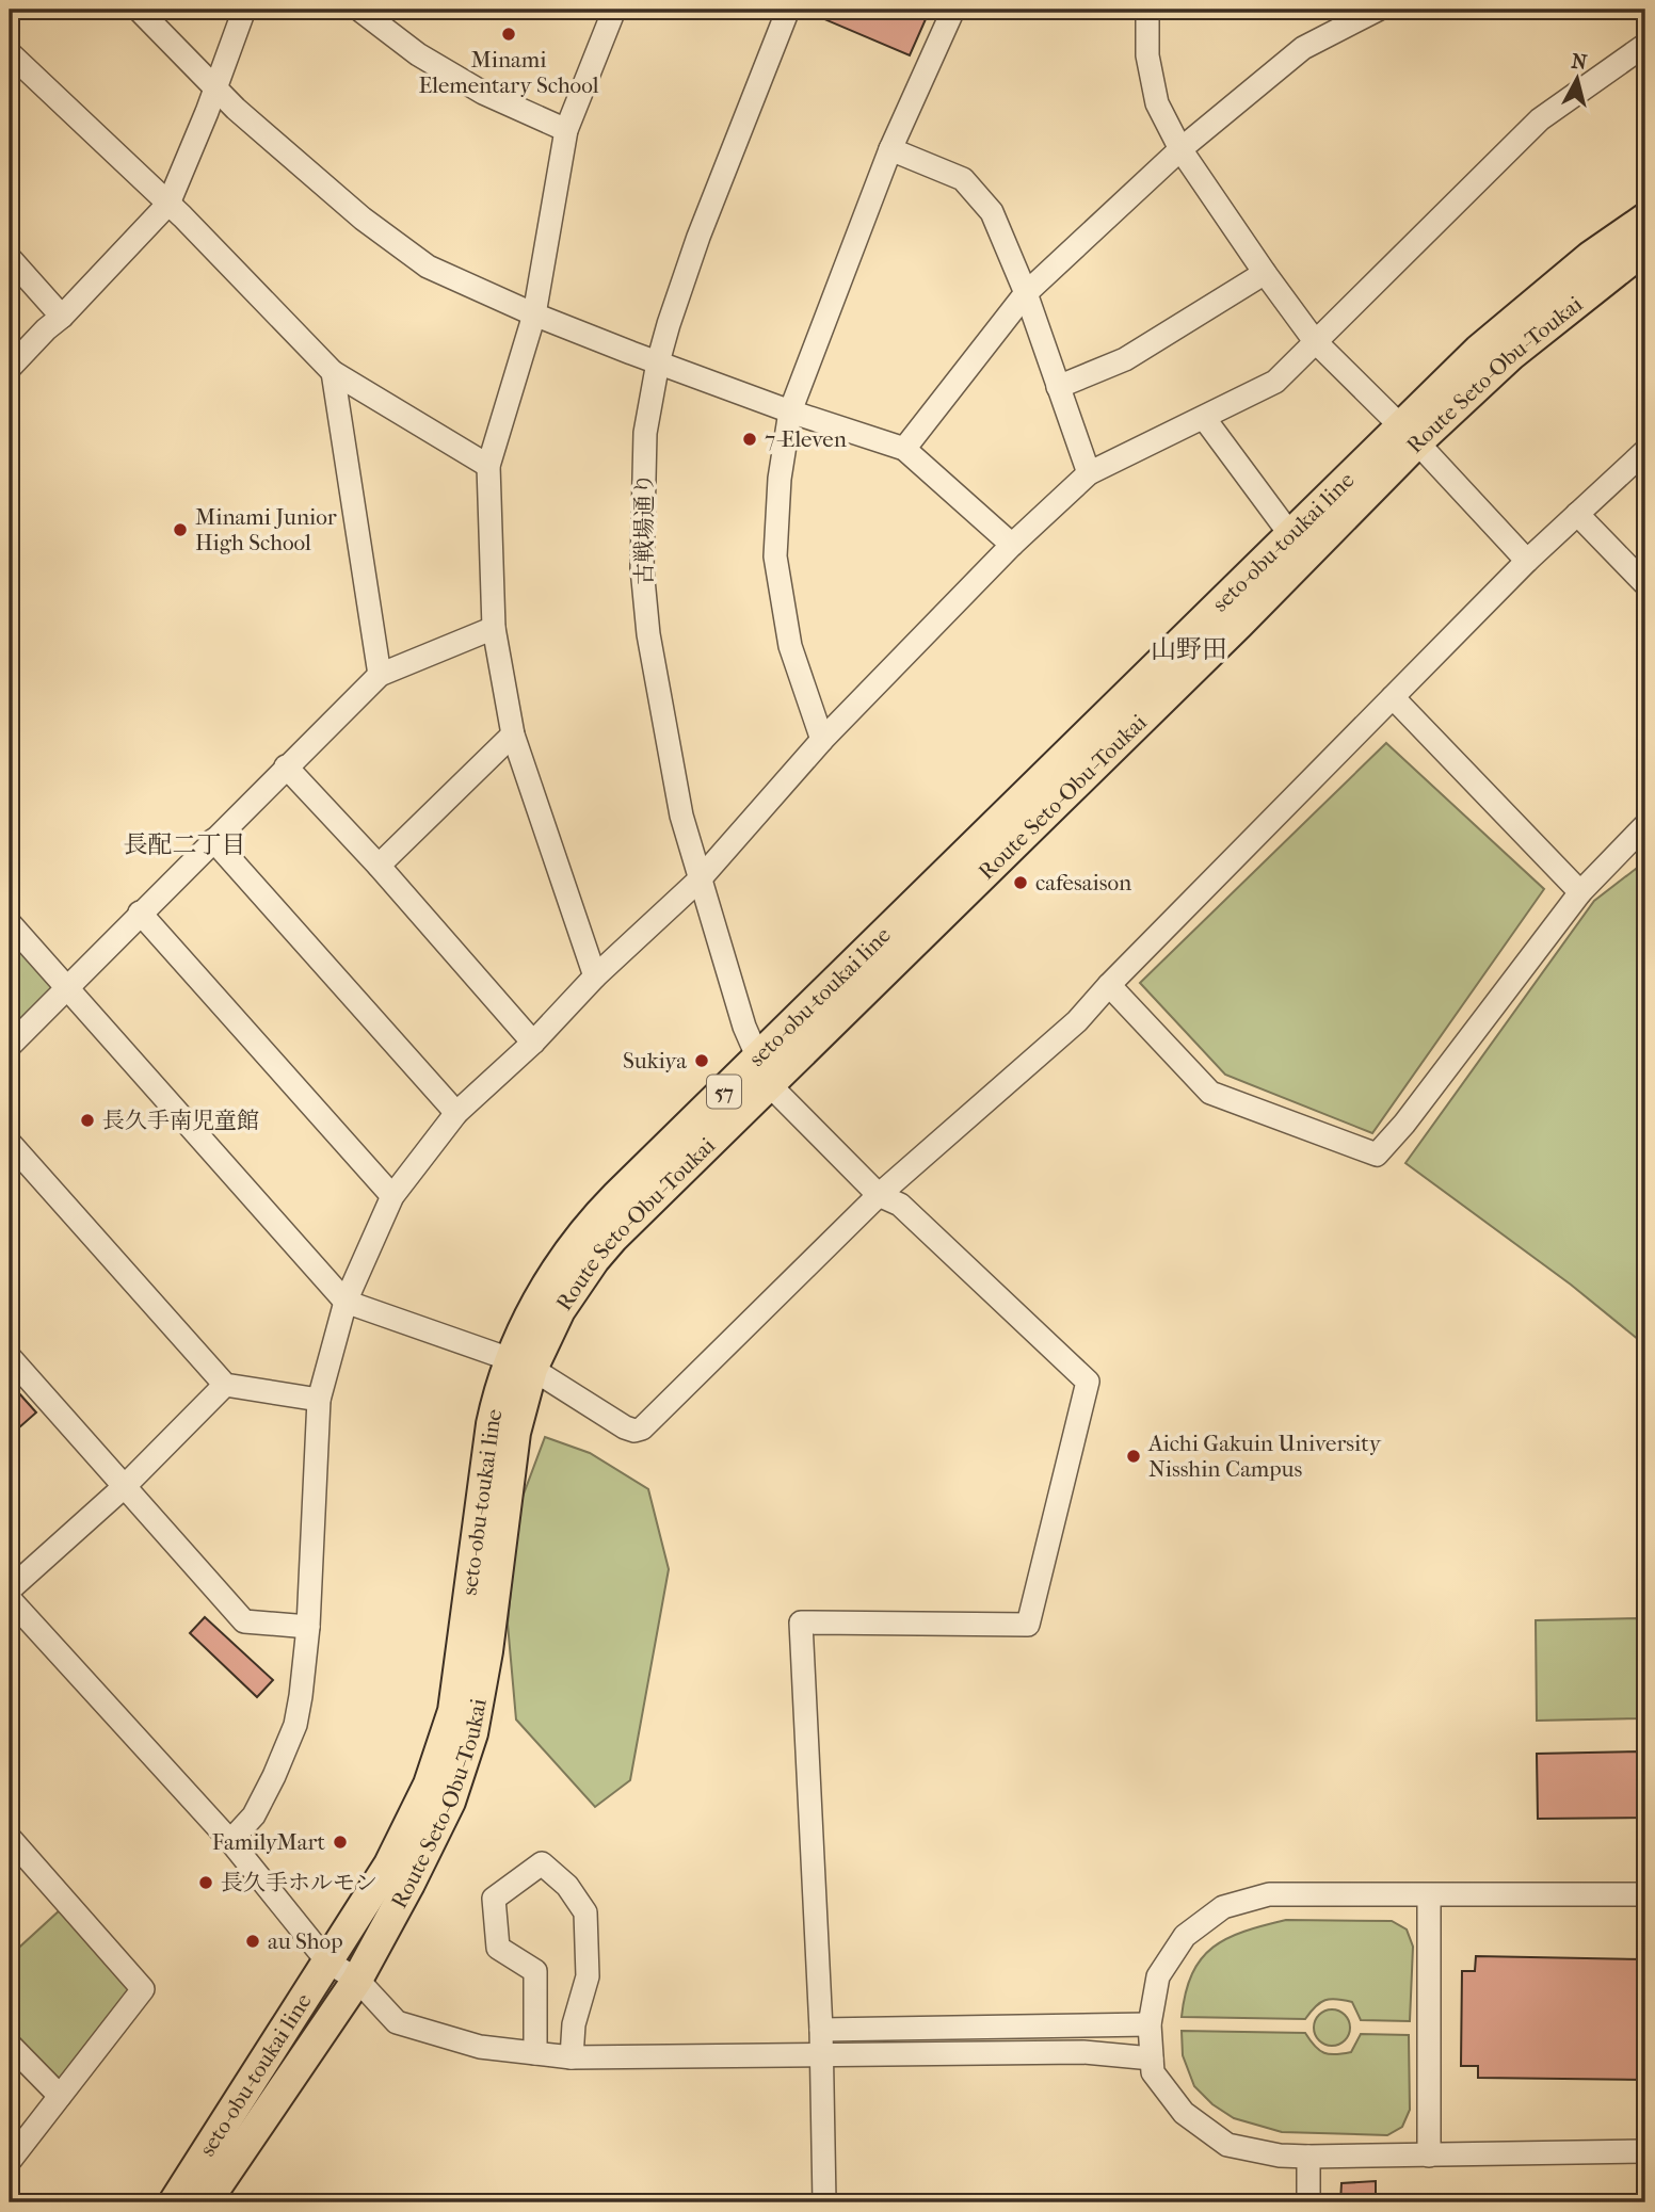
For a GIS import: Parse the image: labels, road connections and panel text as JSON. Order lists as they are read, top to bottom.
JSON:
{
  "streets": {
    "main road": ["Route Seto-Obu-Toukai", "seto-obu-toukai line", "57"],
    "street": ["古戦場通り"]
  },
  "crossings": [
    ["Route Seto-Obu-Toukai", "古戦場通り"],
    ["Route Seto-Obu-Toukai", "seto-obu-toukai line"],
    ["古戦場通り", "seto-obu-toukai line"]
  ],
  "districts": ["山野田", "長配二丁目"],
  "places": [
    "Minami Elementary School",
    "7-Eleven",
    "Minami Junior High School",
    "cafesaison",
    "Sukiya",
    "長久手南児童館",
    "Aichi Gakuin University Nisshin Campus",
    "FamilyMart",
    "長久手ホルモン",
    "au Shop"
  ],
  "north": "top"
}
